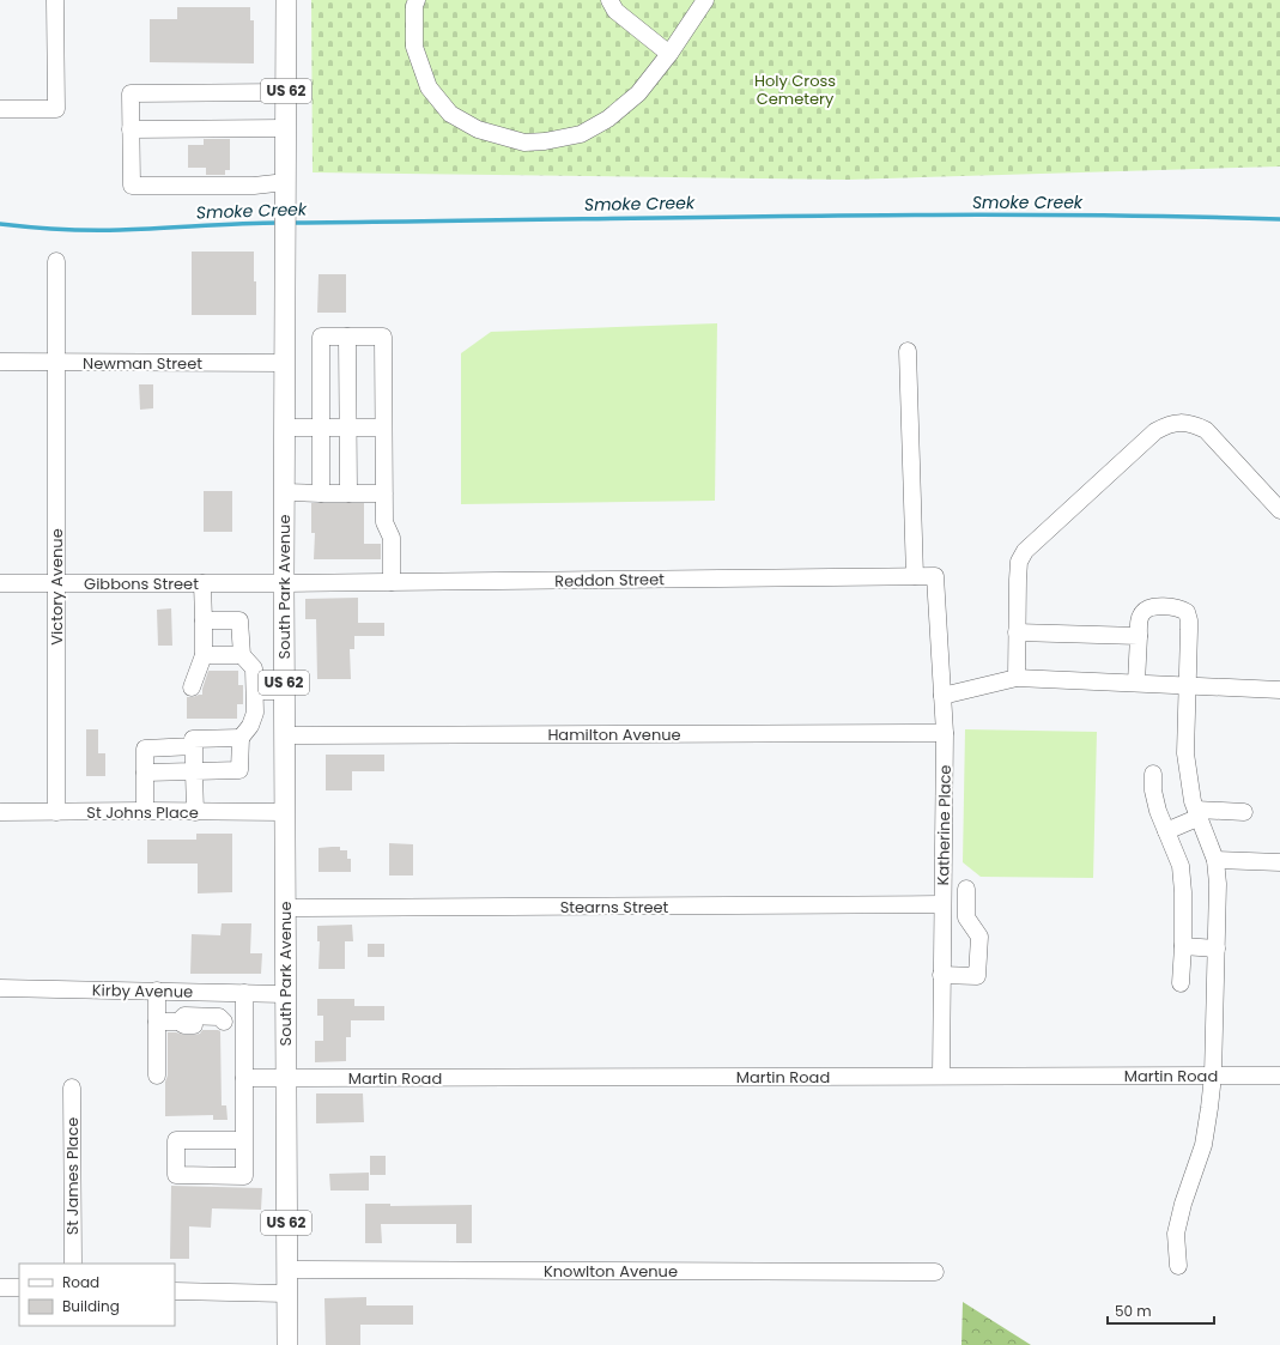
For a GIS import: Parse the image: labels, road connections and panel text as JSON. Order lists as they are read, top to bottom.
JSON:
{
  "streets": {
    "main road": ["US 62", "South Park Avenue"],
    "street": [
      "Newman Street",
      "Reddon Street",
      "Gibbons Street",
      "Victory Avenue",
      "Hamilton Avenue",
      "St Johns Place",
      "Katherine Place",
      "Stearns Street",
      "Kirby Avenue",
      "Martin Road",
      "St James Place",
      "Knowlton Avenue"
    ]
  },
  "crossings": [
    ["Newman Street", "Victory Avenue"],
    ["Newman Street", "South Park Avenue"],
    ["Reddon Street", "Gibbons Street"],
    ["Reddon Street", "South Park Avenue"],
    ["Reddon Street", "Katherine Place"],
    ["Gibbons Street", "Victory Avenue"],
    ["Gibbons Street", "South Park Avenue"],
    ["Victory Avenue", "St Johns Place"],
    ["South Park Avenue", "Hamilton Avenue"],
    ["South Park Avenue", "St Johns Place"],
    ["South Park Avenue", "Stearns Street"],
    ["South Park Avenue", "Kirby Avenue"],
    ["South Park Avenue", "Martin Road"],
    ["South Park Avenue", "Knowlton Avenue"],
    ["Hamilton Avenue", "Katherine Place"],
    ["Katherine Place", "Stearns Street"],
    ["Katherine Place", "Martin Road"]
  ],
  "water": ["Smoke Creek"],
  "parks": ["Holy Cross Cemetery"],
  "legend": ["Road", "Building"],
  "scale_bar": "50 m"
}
